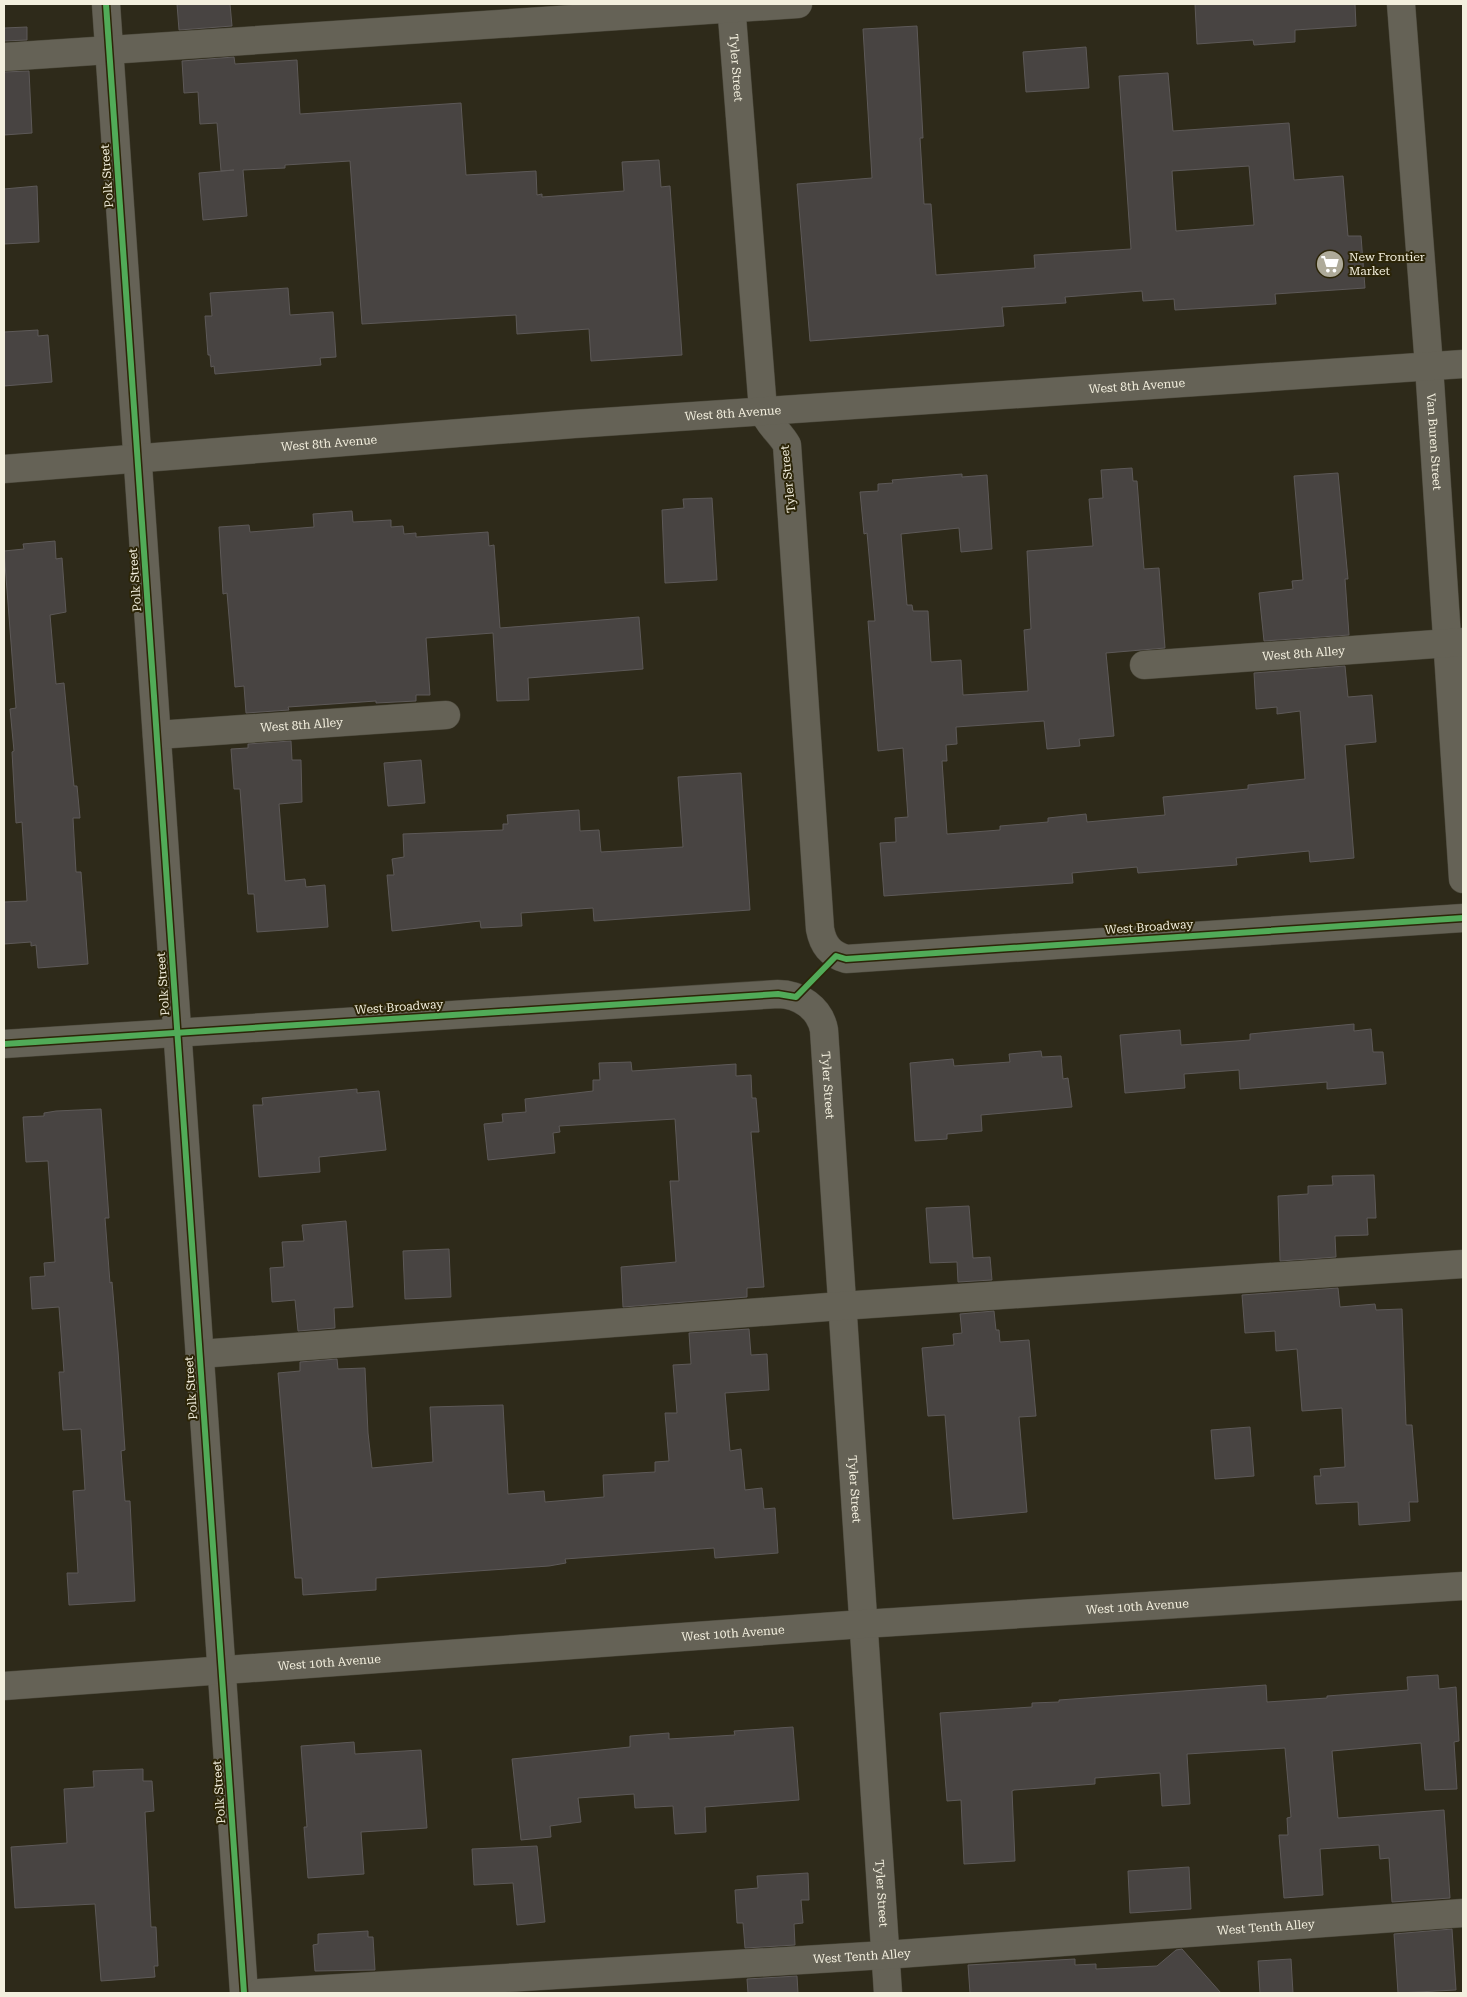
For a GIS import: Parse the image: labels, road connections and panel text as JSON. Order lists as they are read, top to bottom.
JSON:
{
  "streets": {
    "street": [
      "Tyler Street",
      "Polk Street",
      "West 8th Avenue",
      "Van Buren Street",
      "West 8th Alley",
      "West Broadway",
      "West 10th Avenue",
      "West Tenth Alley"
    ]
  },
  "crossings": [
    ["Tyler Street", "West 8th Avenue"],
    ["Tyler Street", "West Broadway"],
    ["Tyler Street", "West 10th Avenue"],
    ["Tyler Street", "West Tenth Alley"],
    ["Polk Street", "West 8th Avenue"],
    ["Polk Street", "West 8th Alley"],
    ["Polk Street", "West Broadway"],
    ["Polk Street", "West 10th Avenue"],
    ["West 8th Avenue", "Van Buren Street"],
    ["Van Buren Street", "West 8th Alley"]
  ],
  "places": {
    "supermarket": ["New Frontier Market"]
  }
}
